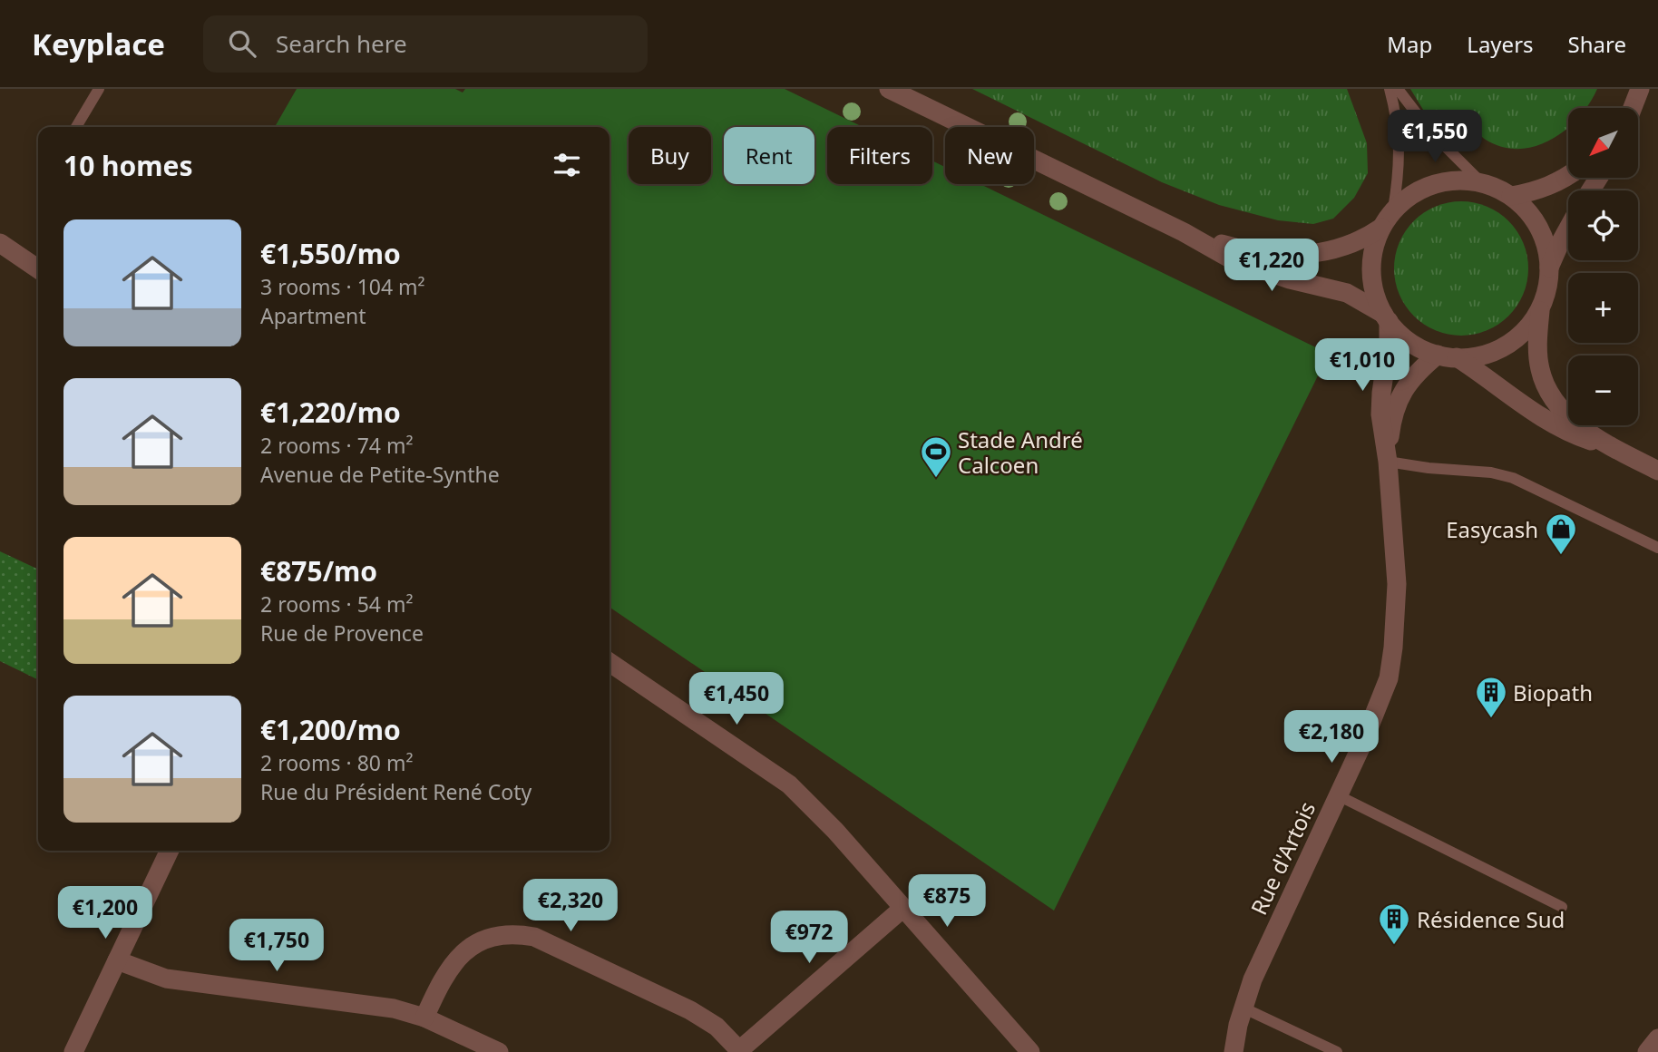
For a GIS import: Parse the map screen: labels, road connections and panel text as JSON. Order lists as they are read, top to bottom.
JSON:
{
  "streets": {
    "street": ["Rue d'Artois"]
  },
  "places": {
    "sports": ["Stade André Calcoen"],
    "shop": ["Easycash"],
    "building": ["Biopath", "Résidence Sud"]
  },
  "north": "bottom left",
  "page": {
    "header": "Keyplace",
    "search": "Search here",
    "nav": ["Map", "Layers", "Share"],
    "map_buttons": ["+", "−"],
    "price": [
      "€1,550",
      "€1,220",
      "€1,010",
      "€1,450",
      "€2,180",
      "€875",
      "€2,320",
      "€1,200",
      "€972",
      "€1,750"
    ],
    "chip": [
      "Buy",
      "Rent",
      "Filters",
      "New"
    ],
    "heading": "10 homes",
    "list": [
      {
        "name": "€1,550/mo",
        "note": "3 rooms · 104 m² · Apartment"
      },
      {
        "name": "€1,220/mo",
        "note": "2 rooms · 74 m² · Avenue de Petite-Synthe"
      },
      {
        "name": "€875/mo",
        "note": "2 rooms · 54 m² · Rue de Provence"
      },
      {
        "name": "€1,200/mo",
        "note": "2 rooms · 80 m² · Rue du Président René Coty"
      }
    ]
  }
}
